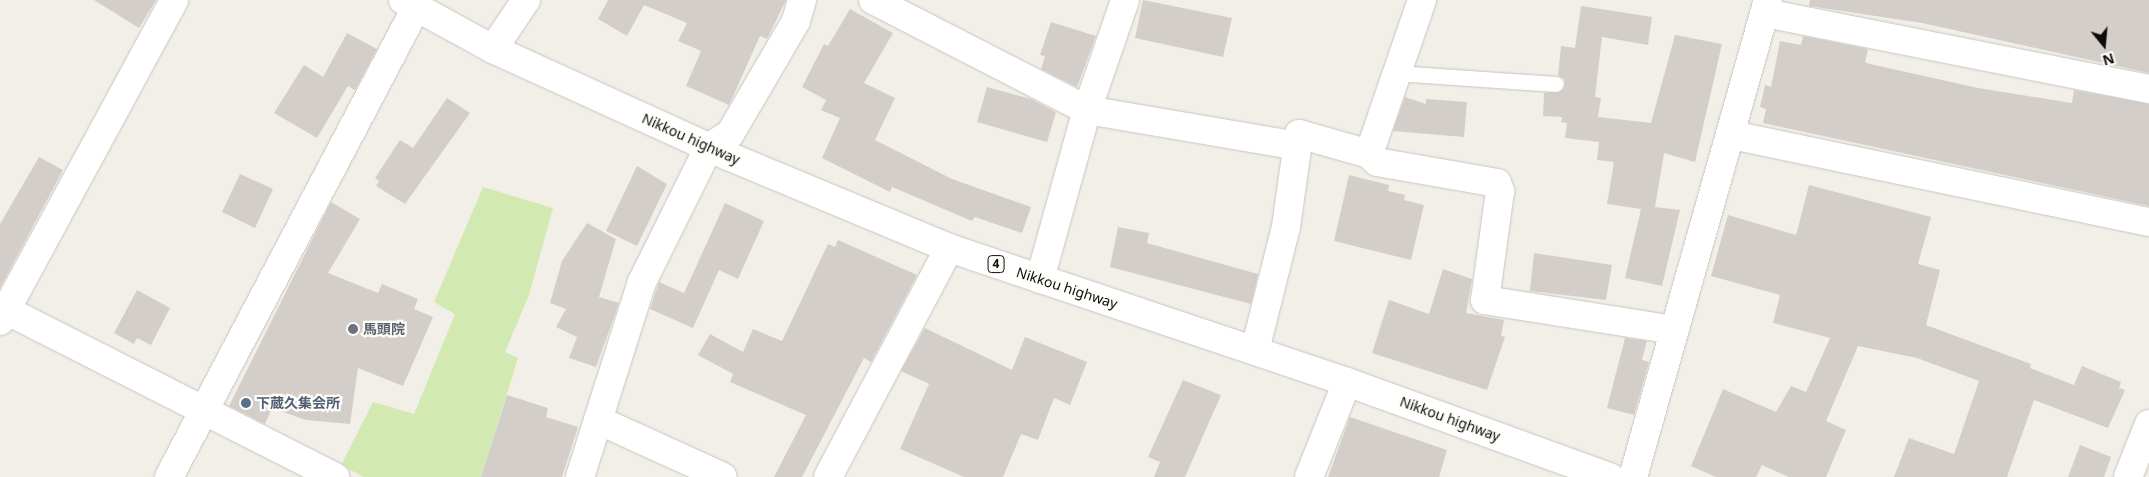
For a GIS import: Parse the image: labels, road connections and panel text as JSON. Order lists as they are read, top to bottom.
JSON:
{
  "streets": {
    "main road": ["Nikkou highway", "4"]
  },
  "places": ["馬頭院", "下蔵久集会所"],
  "north": "bottom"
}
